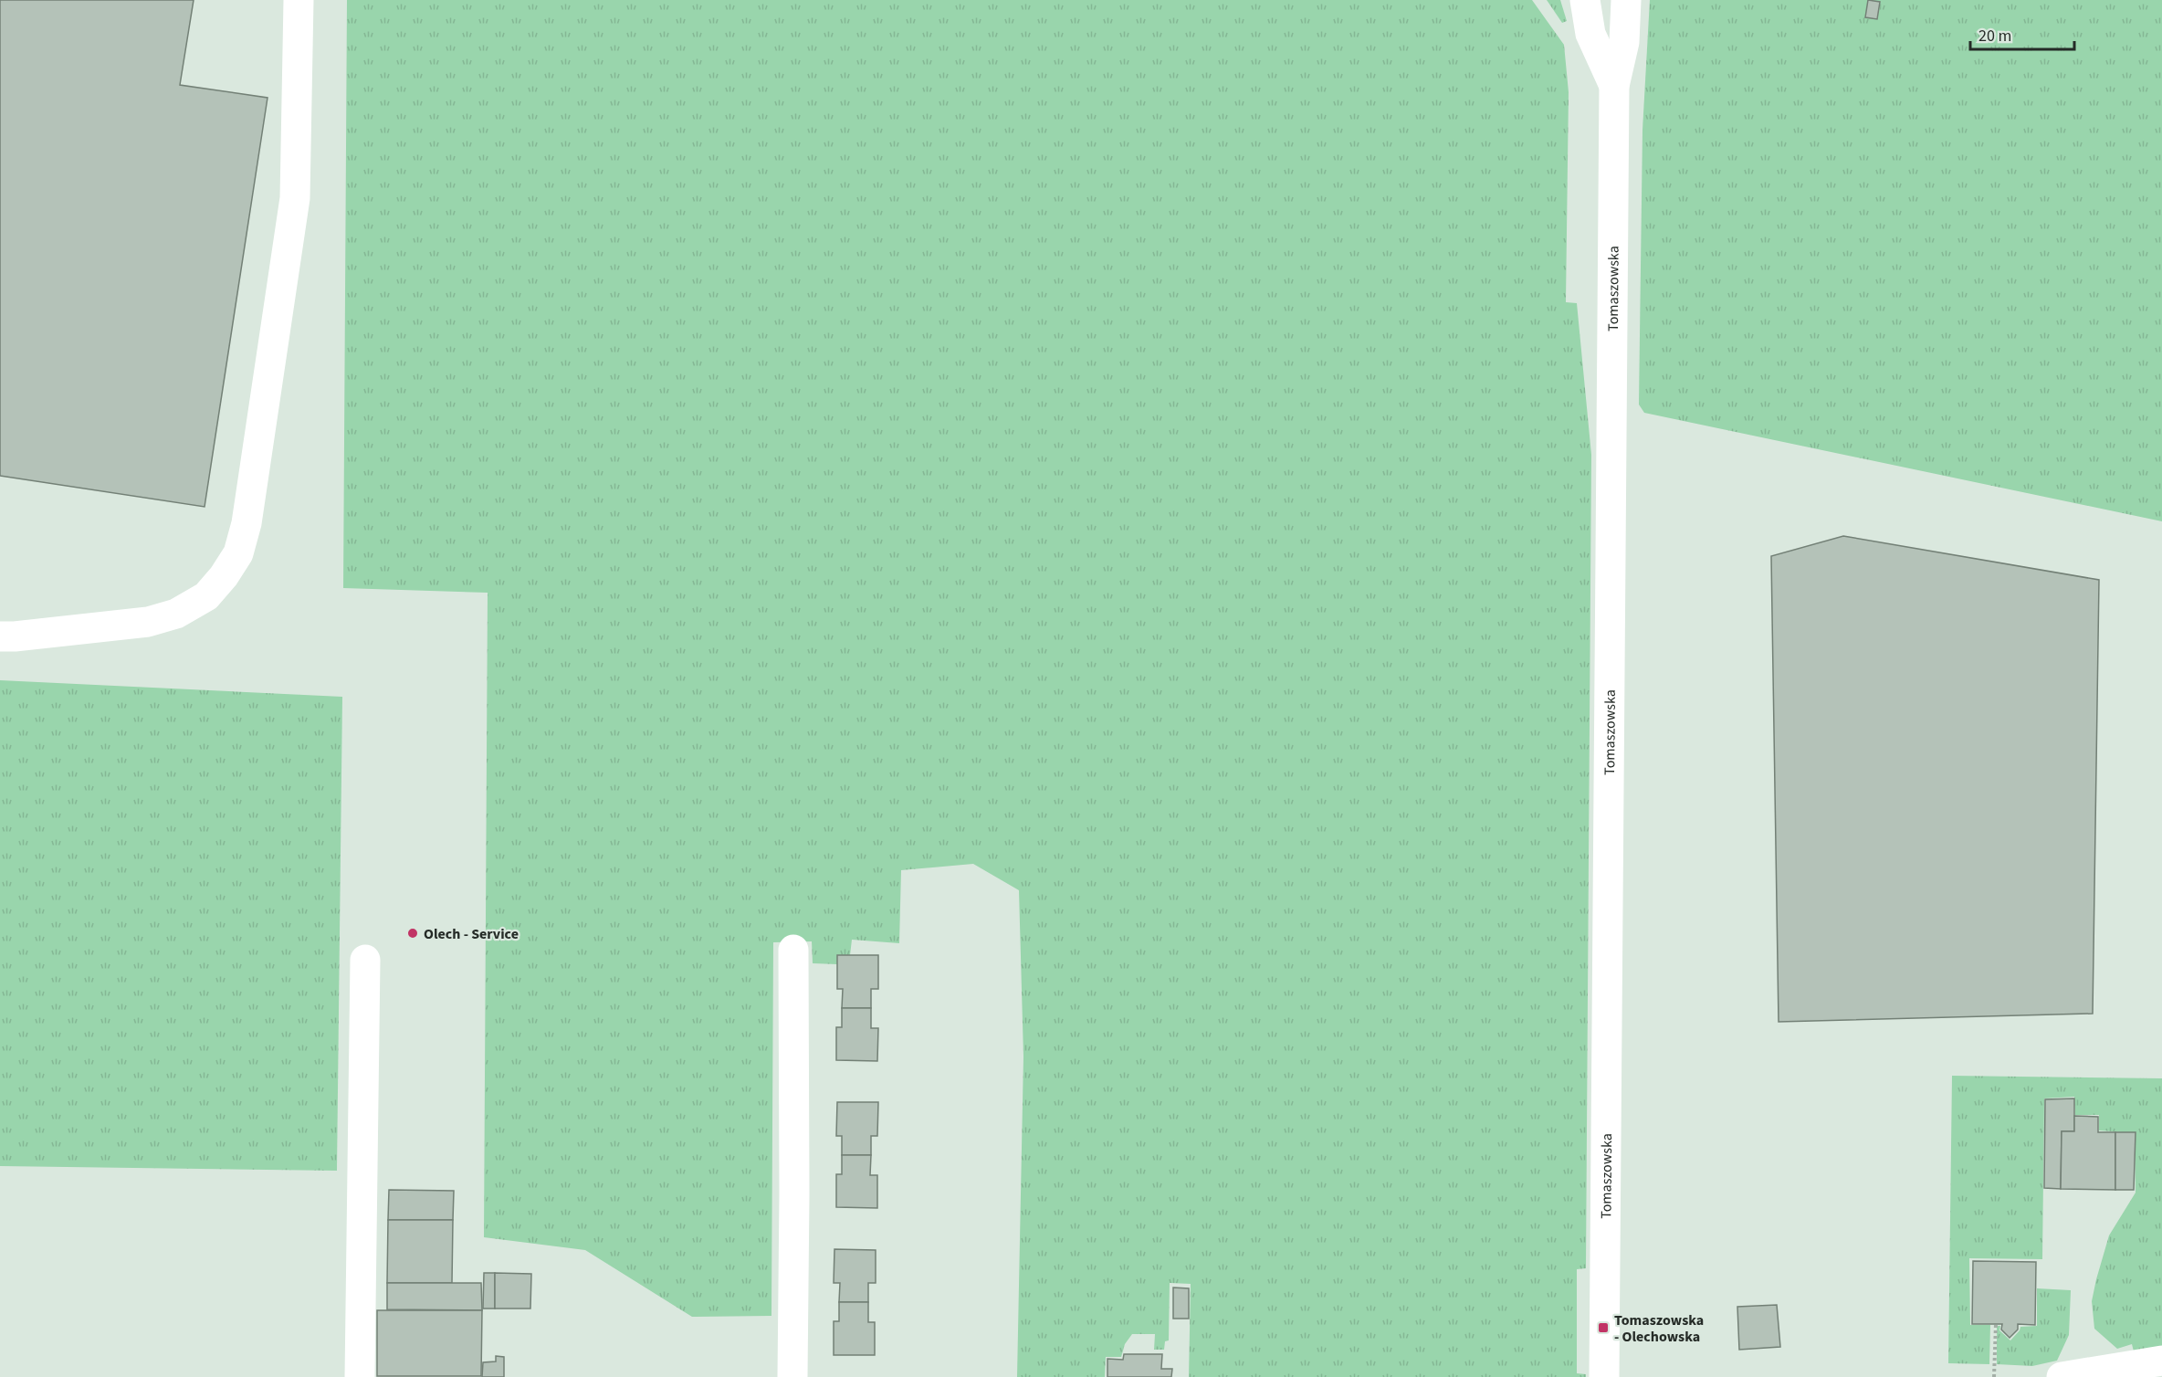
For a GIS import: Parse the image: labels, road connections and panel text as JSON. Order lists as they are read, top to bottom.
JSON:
{
  "streets": {
    "street": ["Tomaszowska"]
  },
  "places": {
    "other": ["Olech - Service"],
    "transit": ["Tomaszowska - Olechowska"]
  },
  "scale_bar": "20 m"
}
